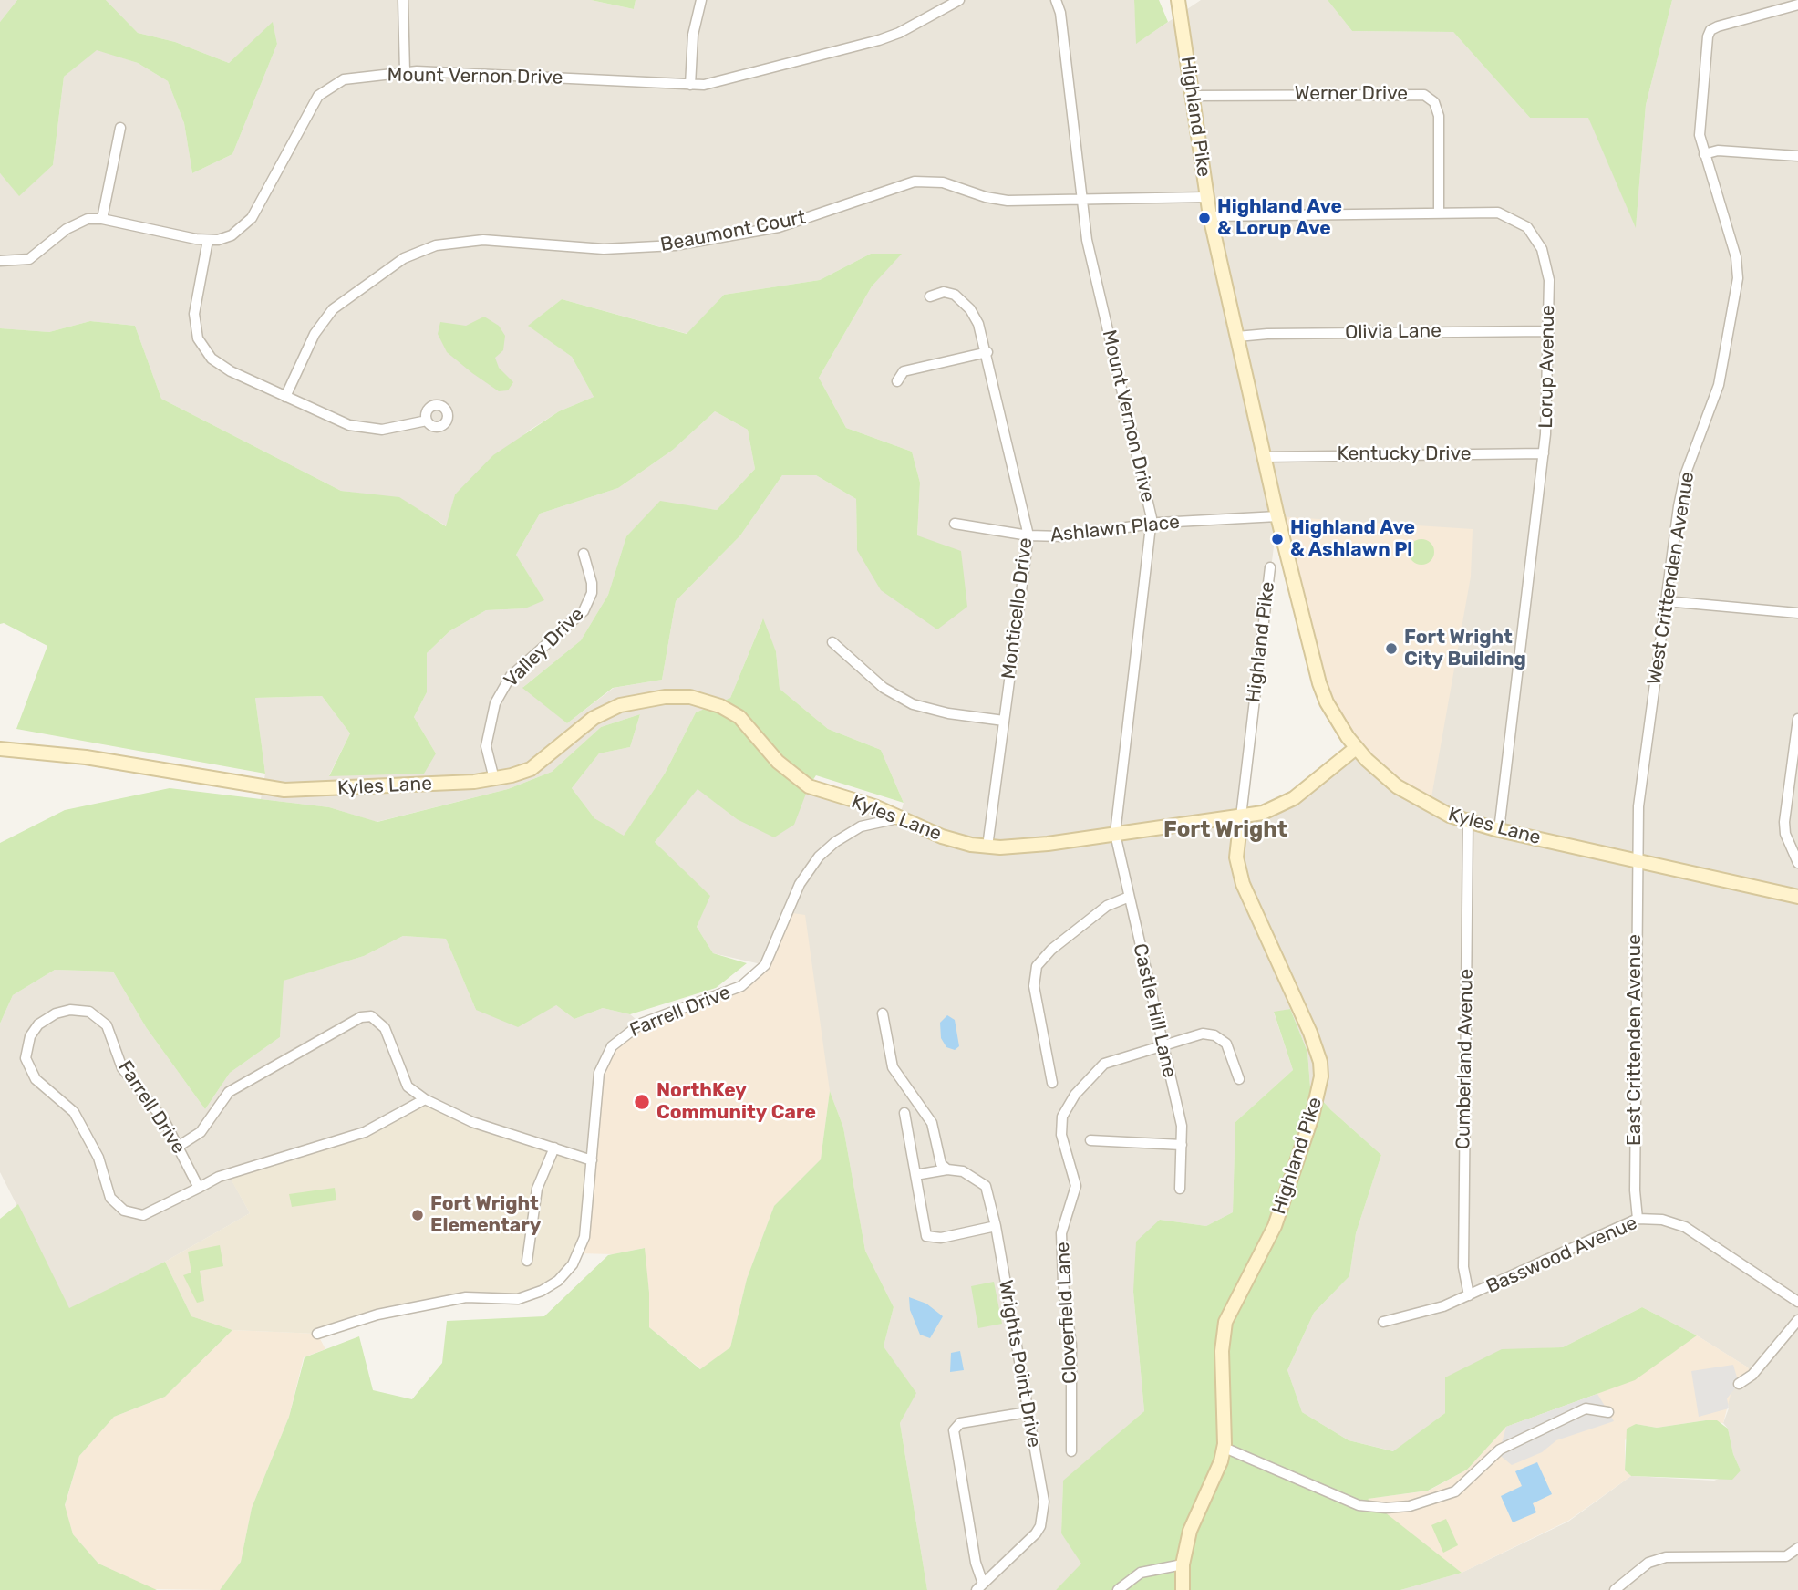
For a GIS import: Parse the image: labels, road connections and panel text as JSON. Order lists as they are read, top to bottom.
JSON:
{
  "streets": {
    "main road": ["Highland Pike", "Kyles Lane"],
    "street": [
      "Mount Vernon Drive",
      "Werner Drive",
      "Beaumont Court",
      "Olivia Lane",
      "Lorup Avenue",
      "Kentucky Drive",
      "Ashlawn Place",
      "West Crittenden Avenue",
      "Monticello Drive",
      "Valley Drive",
      "Castle Hill Lane",
      "Farrell Drive",
      "East Crittenden Avenue",
      "Cumberland Avenue",
      "Basswood Avenue",
      "Cloverfield Lane",
      "Wrights Point Drive"
    ]
  },
  "crossings": [
    ["Mount Vernon Drive", "Beaumont Court"],
    ["Mount Vernon Drive", "Ashlawn Place"],
    ["Mount Vernon Drive", "Kyles Lane"],
    ["Mount Vernon Drive", "Castle Hill Lane"],
    ["Werner Drive", "Highland Pike"],
    ["Werner Drive", "Lorup Avenue"],
    ["Highland Pike", "Beaumont Court"],
    ["Highland Pike", "Olivia Lane"],
    ["Highland Pike", "Lorup Avenue"],
    ["Highland Pike", "Kentucky Drive"],
    ["Highland Pike", "Ashlawn Place"],
    ["Highland Pike", "Kyles Lane"],
    ["Olivia Lane", "Lorup Avenue"],
    ["Lorup Avenue", "Kentucky Drive"],
    ["Lorup Avenue", "Kyles Lane"],
    ["Ashlawn Place", "Monticello Drive"],
    ["West Crittenden Avenue", "Kyles Lane"],
    ["West Crittenden Avenue", "East Crittenden Avenue"],
    ["Monticello Drive", "Kyles Lane"],
    ["Valley Drive", "Kyles Lane"],
    ["Kyles Lane", "Castle Hill Lane"],
    ["Kyles Lane", "Farrell Drive"],
    ["Kyles Lane", "East Crittenden Avenue"],
    ["Kyles Lane", "Cumberland Avenue"],
    ["Castle Hill Lane", "Cloverfield Lane"],
    ["East Crittenden Avenue", "Basswood Avenue"],
    ["Cumberland Avenue", "Basswood Avenue"]
  ],
  "districts": ["Fort Wright"],
  "places": [
    "Highland Ave & Lorup Ave",
    "Highland Ave & Ashlawn Pl",
    "Fort Wright City Building",
    "NorthKey Community Care",
    "Fort Wright Elementary"
  ]
}
